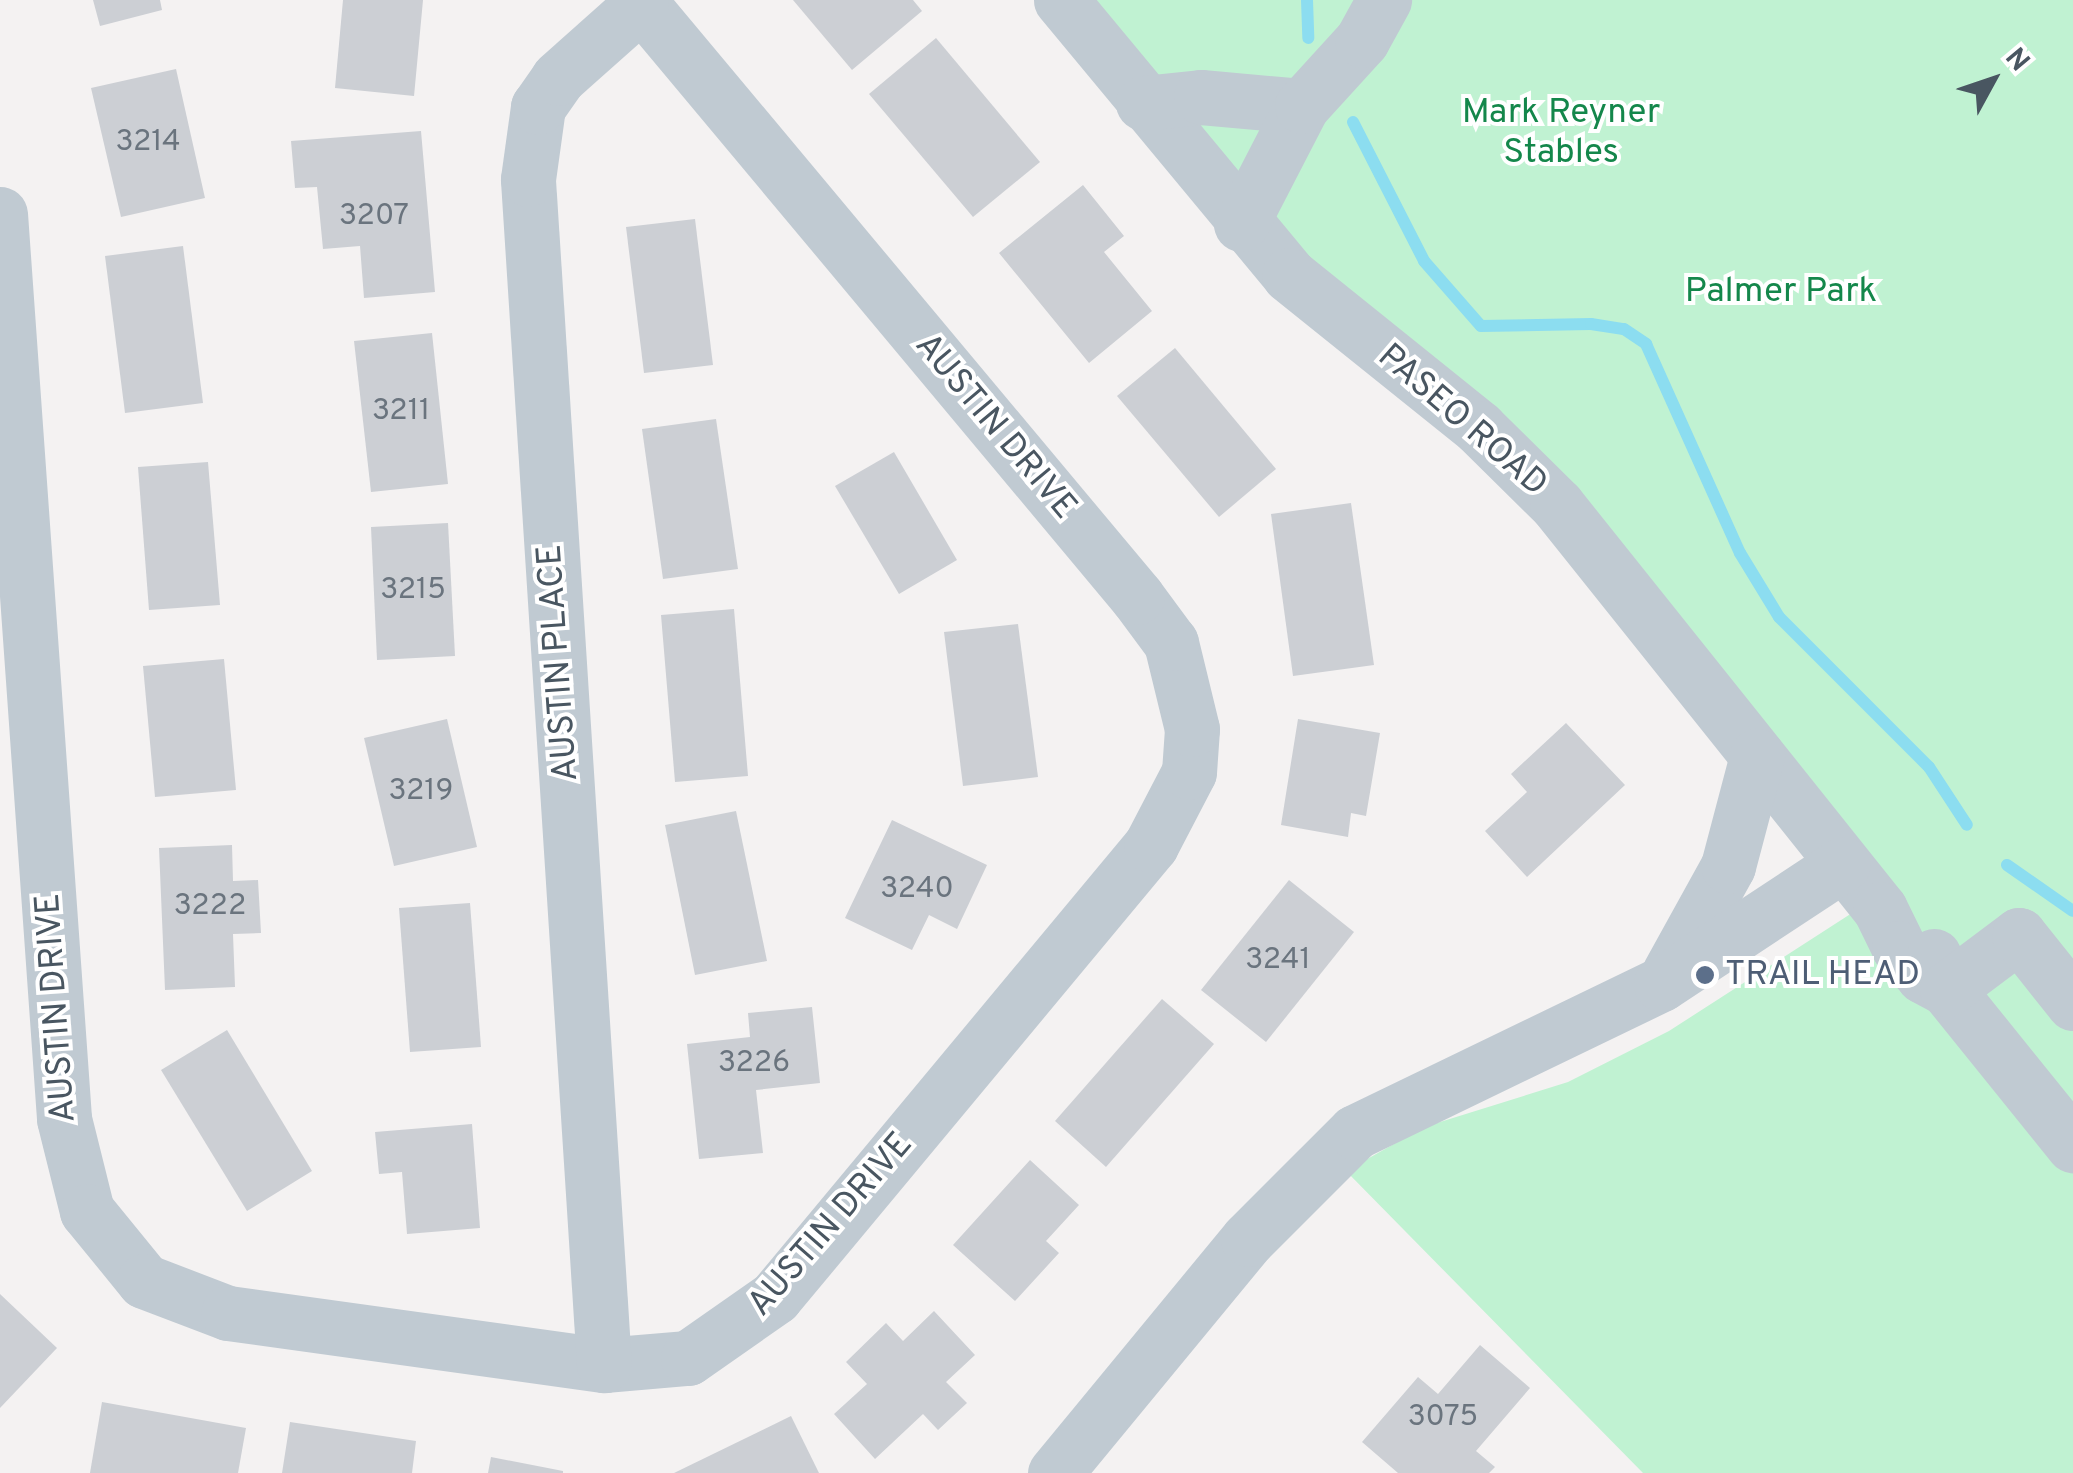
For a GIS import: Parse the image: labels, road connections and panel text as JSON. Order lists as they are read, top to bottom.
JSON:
{
  "streets": {
    "street": ["PASEO ROAD", "AUSTIN DRIVE", "AUSTIN PLACE"]
  },
  "crossings": [
    ["AUSTIN DRIVE", "AUSTIN PLACE"]
  ],
  "parks": ["Mark Reyner Stables", "Palmer Park"],
  "places": ["TRAIL HEAD"],
  "house_numbers": [
    "3214",
    "3207",
    "3211",
    "3215",
    "3219",
    "3240",
    "3222",
    "3241",
    "3226",
    "3075"
  ],
  "north": "top right"
}
